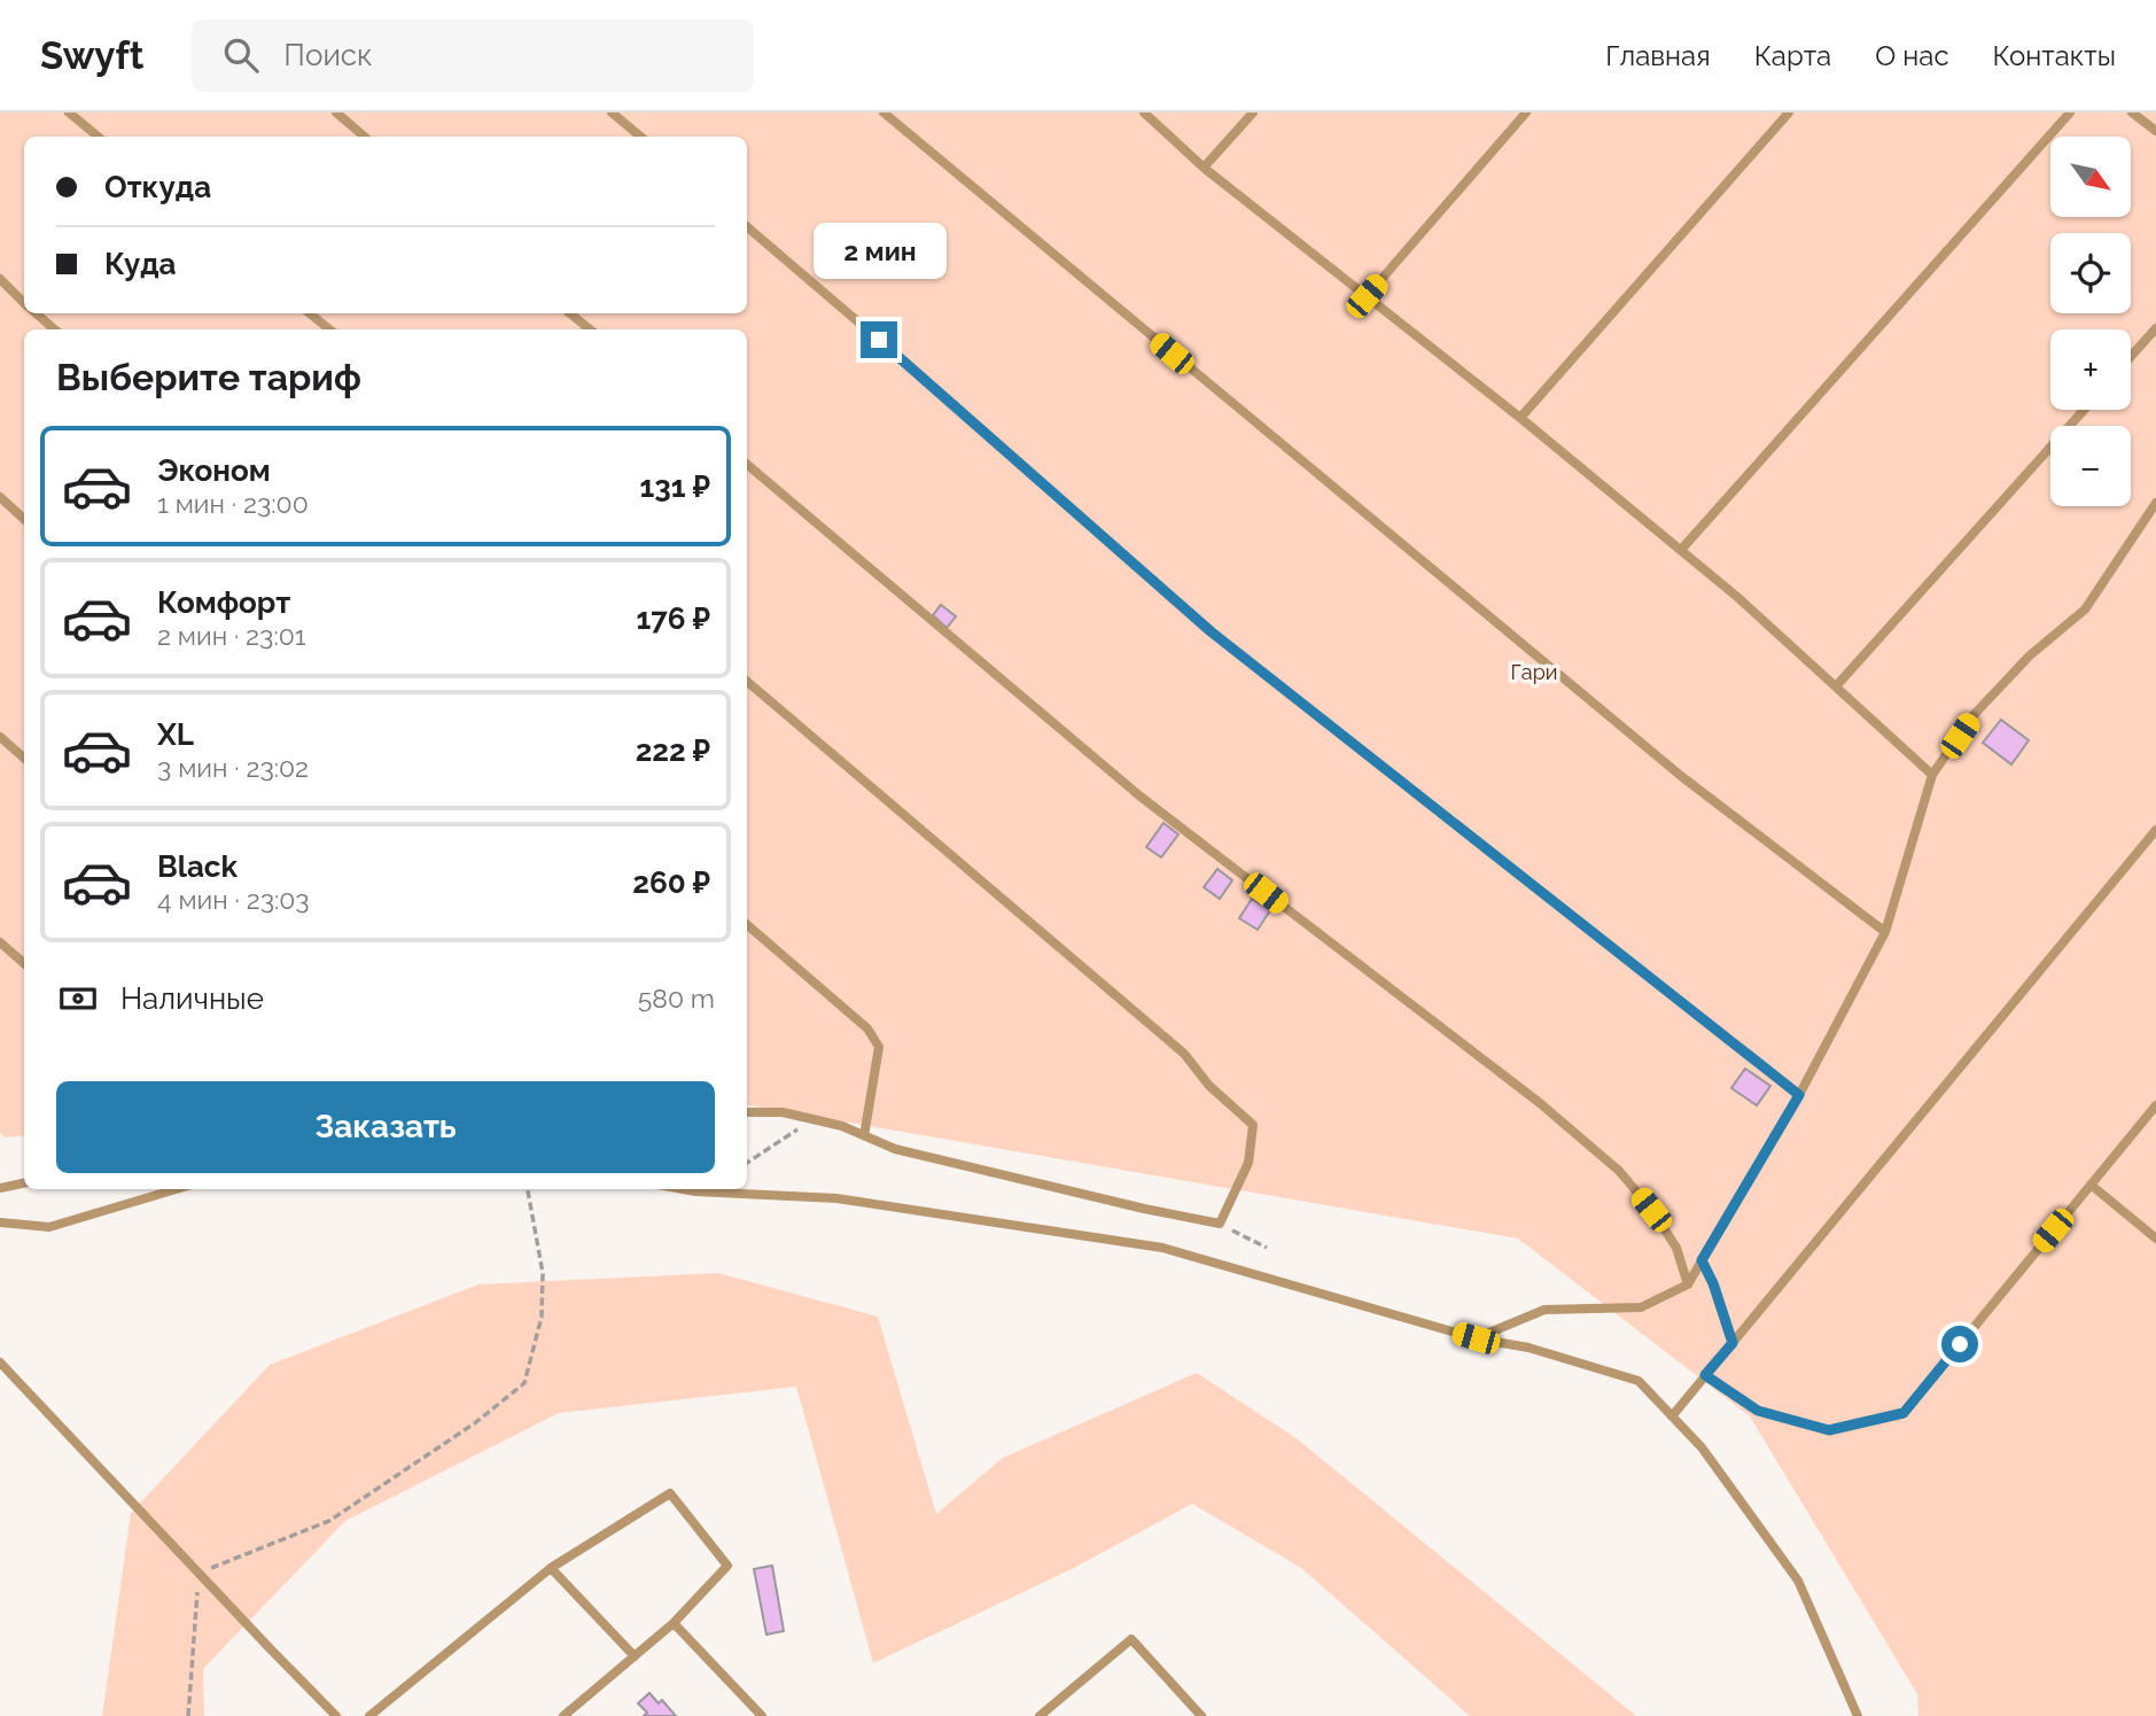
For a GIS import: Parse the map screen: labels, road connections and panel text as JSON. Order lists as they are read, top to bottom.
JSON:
{
  "parks": ["Гари"],
  "north": "bottom right",
  "page": {
    "header": "Swyft",
    "search": "Поиск",
    "nav": [
      "Главная",
      "Карта",
      "О нас",
      "Контакты"
    ],
    "map_buttons": ["+", "−"],
    "banner": ["Откуда", "Куда"],
    "bubble": "2 мин",
    "heading": "Выберите тариф",
    "list": [
      {
        "name": "Эконом",
        "note": "1 мин · 23:00",
        "value": "131 ₽"
      },
      {
        "name": "Комфорт",
        "note": "2 мин · 23:01",
        "value": "176 ₽"
      },
      {
        "name": "XL",
        "note": "3 мин · 23:02",
        "value": "222 ₽"
      },
      {
        "name": "Black",
        "note": "4 мин · 23:03",
        "value": "260 ₽"
      }
    ],
    "pay": ["Наличные", "580 m"],
    "buttons": "Заказать"
  }
}
